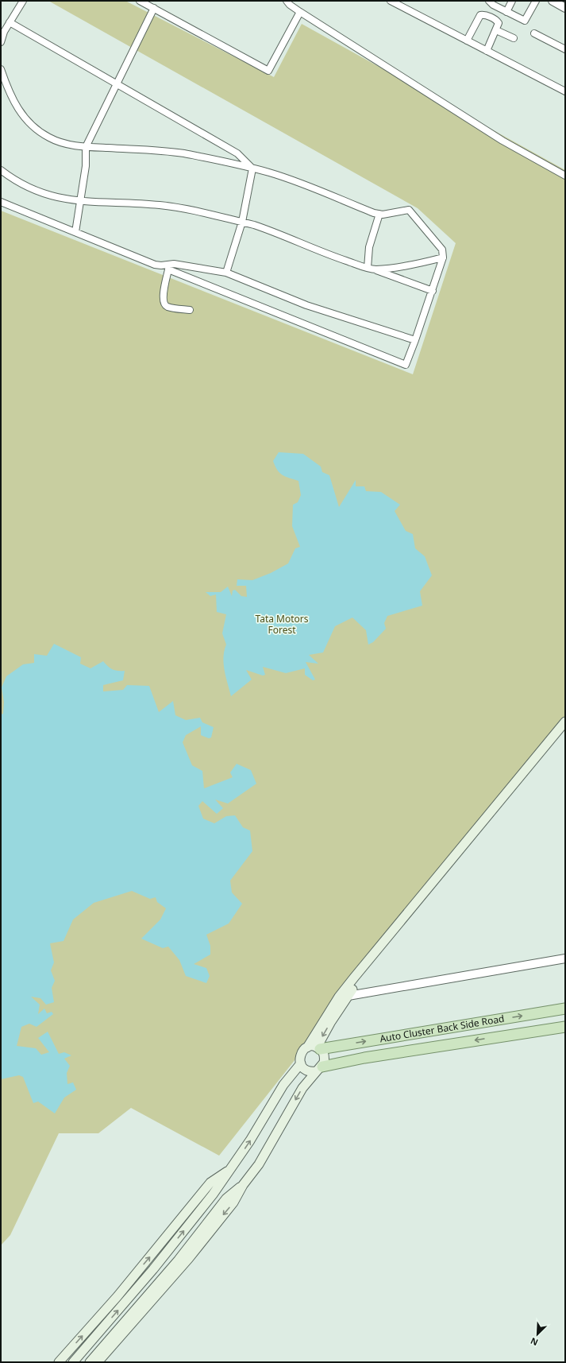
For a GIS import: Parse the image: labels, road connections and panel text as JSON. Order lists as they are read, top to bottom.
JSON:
{
  "streets": {
    "main road": ["Auto Cluster Back Side Road"]
  },
  "parks": ["Tata Motors Forest"],
  "north": "bottom left"
}
